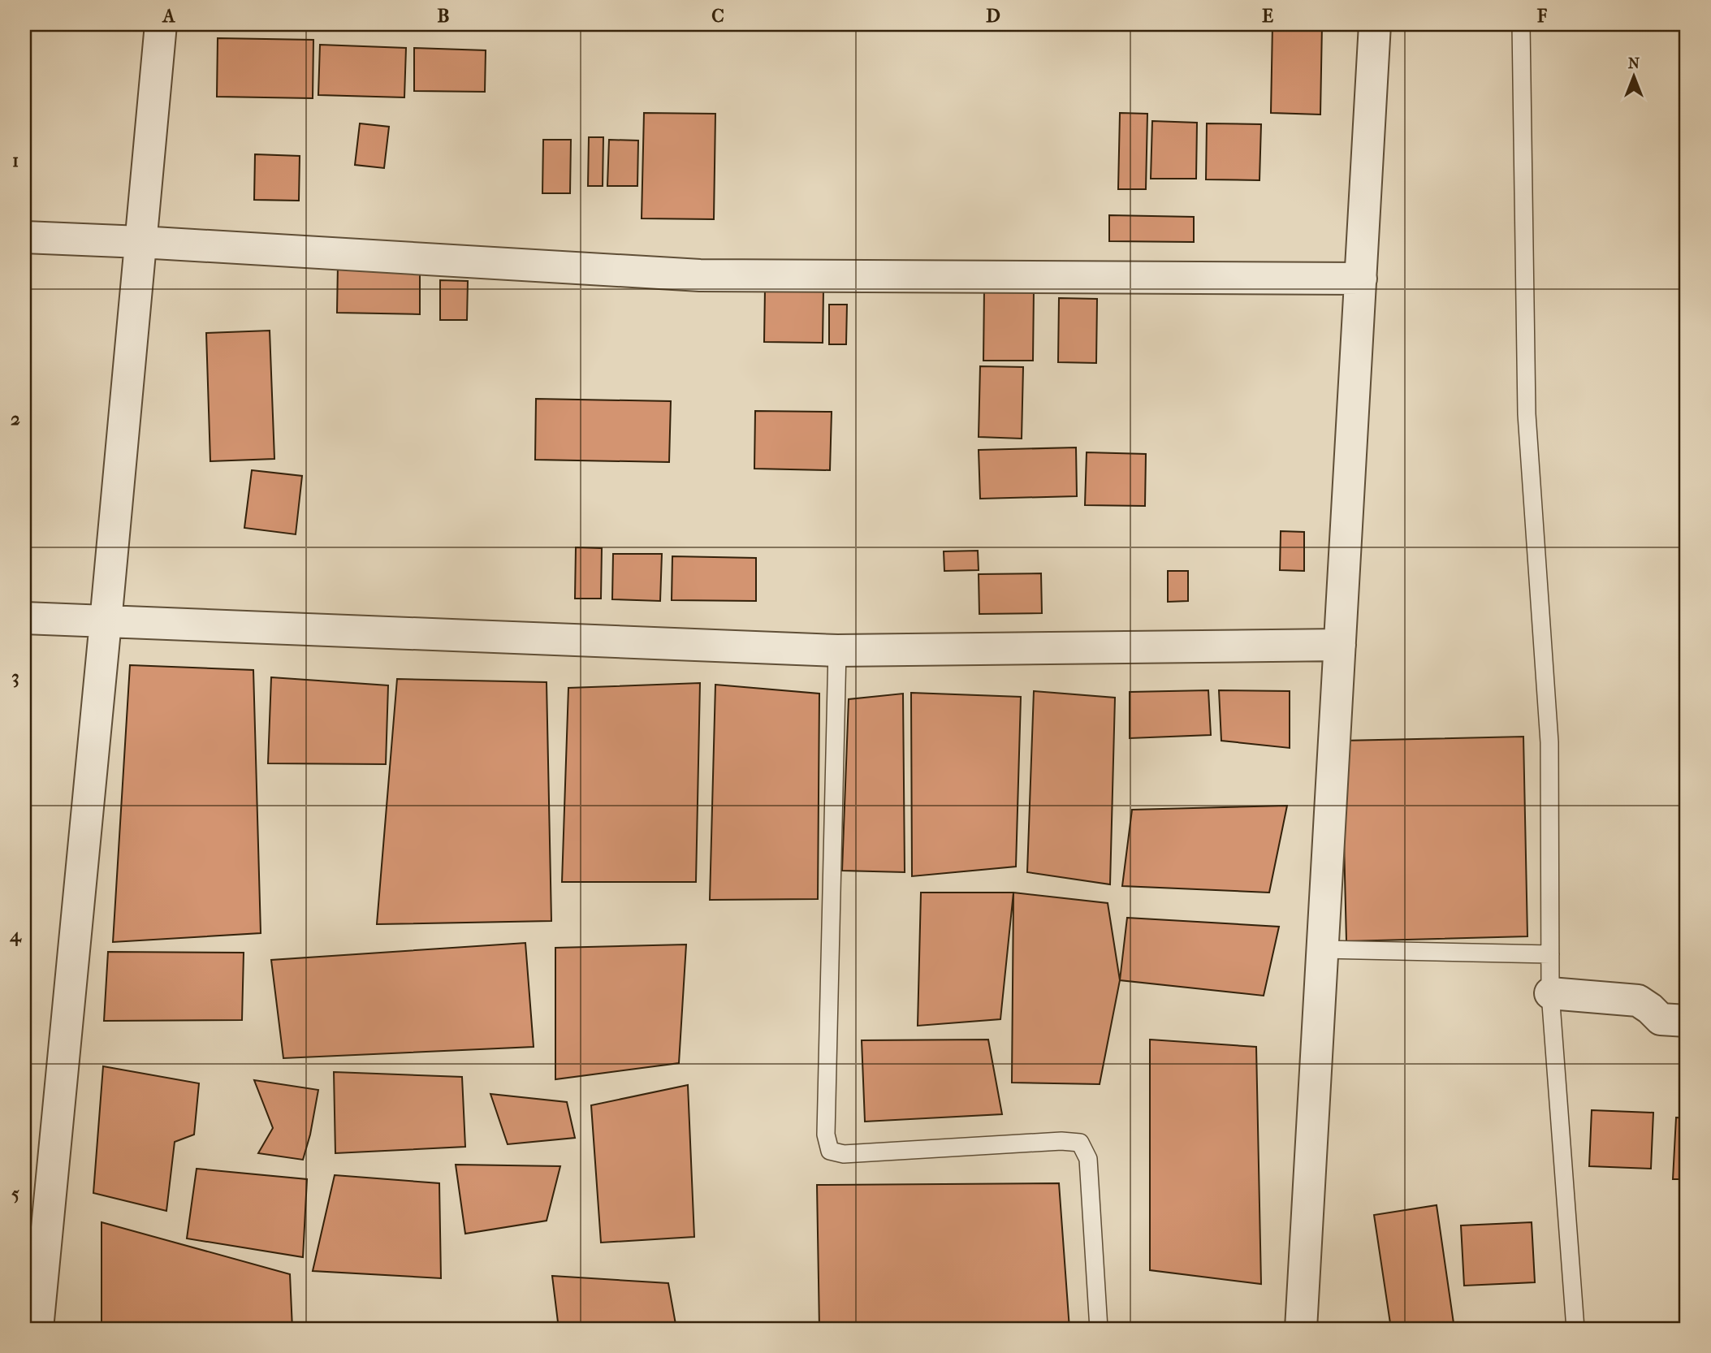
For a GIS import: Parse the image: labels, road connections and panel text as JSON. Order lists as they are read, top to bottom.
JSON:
{
  "north": "top",
  "grid": {
    "columns": [
      "A",
      "B",
      "C",
      "D",
      "E",
      "F"
    ],
    "rows": [
      "1",
      "2",
      "3",
      "4",
      "5"
    ]
  }
}
